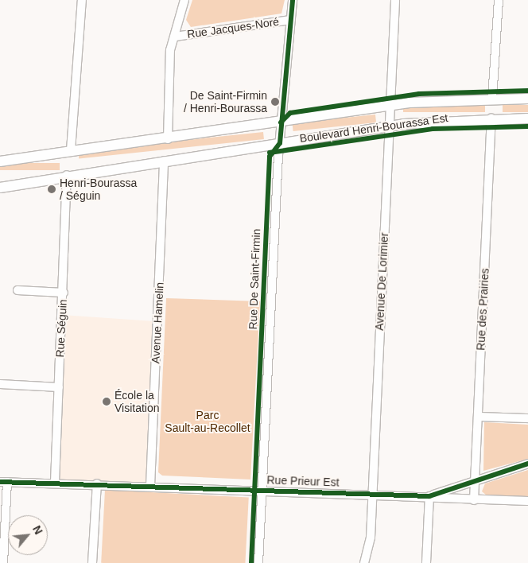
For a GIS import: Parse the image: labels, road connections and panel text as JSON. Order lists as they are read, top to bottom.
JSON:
{
  "streets": {
    "main road": ["Boulevard Henri-Bourassa Est"],
    "street": [
      "Rue Jacques-Noré",
      "Rue De Saint-Firmin",
      "Avenue De Lorimier",
      "Rue des Prairies",
      "Avenue Hamelin",
      "Rue Séguin",
      "Rue Prieur Est"
    ]
  },
  "crossings": [
    ["Rue Jacques-Noré", "Rue De Saint-Firmin"],
    ["Boulevard Henri-Bourassa Est", "Rue De Saint-Firmin"],
    ["Boulevard Henri-Bourassa Est", "Avenue De Lorimier"],
    ["Boulevard Henri-Bourassa Est", "Rue des Prairies"],
    ["Boulevard Henri-Bourassa Est", "Avenue Hamelin"],
    ["Boulevard Henri-Bourassa Est", "Rue Séguin"],
    ["Rue De Saint-Firmin", "Rue Prieur Est"],
    ["Avenue De Lorimier", "Rue Prieur Est"],
    ["Rue des Prairies", "Rue Prieur Est"],
    ["Avenue Hamelin", "Rue Prieur Est"],
    ["Rue Séguin", "Rue Prieur Est"]
  ],
  "parks": ["Parc Sault-au-Recollet"],
  "places": ["De Saint-Firmin / Henri-Bourassa", "Henri-Bourassa / Séguin", "École la Visitation"],
  "north": "top right"
}
